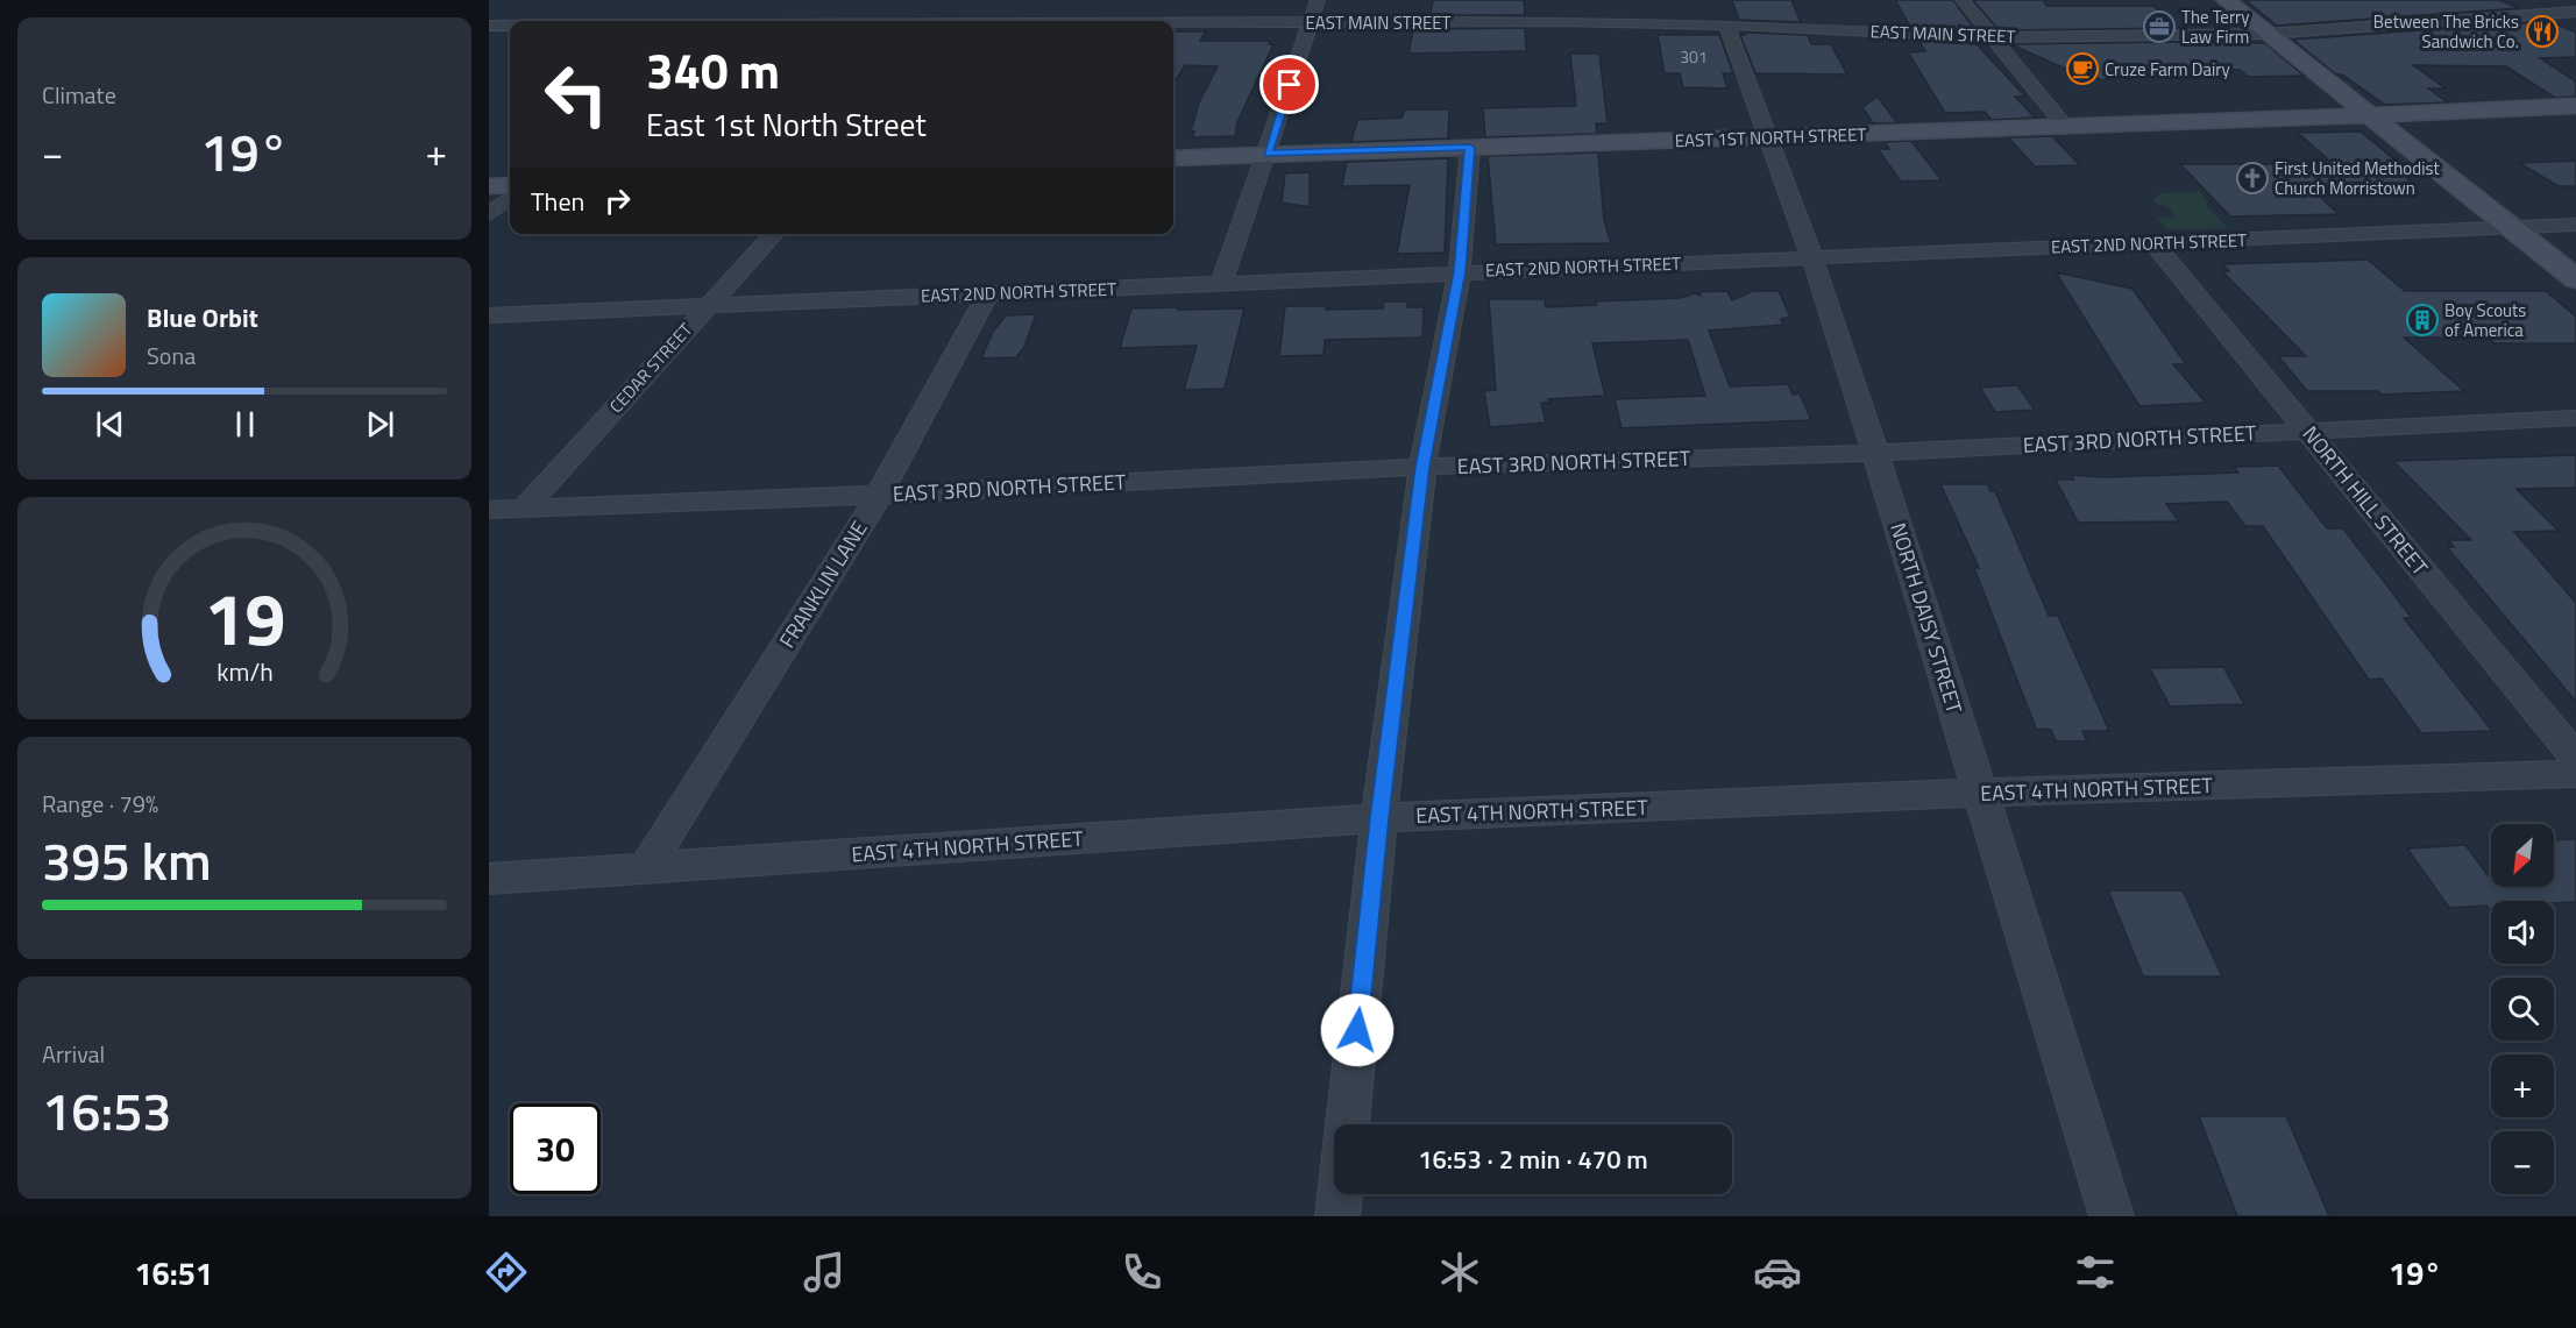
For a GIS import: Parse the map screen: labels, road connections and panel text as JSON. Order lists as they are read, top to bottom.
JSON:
{
  "streets": {
    "main road": ["EAST 1ST NORTH STREET"],
    "street": [
      "EAST MAIN STREET",
      "EAST 2ND NORTH STREET",
      "CEDAR STREET",
      "EAST 3RD NORTH STREET",
      "NORTH HILL STREET",
      "FRANKLIN LANE",
      "NORTH DAISY STREET",
      "EAST 4TH NORTH STREET"
    ]
  },
  "crossings": [
    ["EAST MAIN STREET", "NORTH DAISY STREET"],
    ["EAST 1ST NORTH STREET", "NORTH DAISY STREET"],
    ["EAST 2ND NORTH STREET", "CEDAR STREET"],
    ["EAST 2ND NORTH STREET", "NORTH HILL STREET"],
    ["EAST 2ND NORTH STREET", "FRANKLIN LANE"],
    ["EAST 2ND NORTH STREET", "NORTH DAISY STREET"],
    ["CEDAR STREET", "EAST 3RD NORTH STREET"],
    ["EAST 3RD NORTH STREET", "NORTH HILL STREET"],
    ["EAST 3RD NORTH STREET", "FRANKLIN LANE"],
    ["EAST 3RD NORTH STREET", "NORTH DAISY STREET"],
    ["FRANKLIN LANE", "EAST 4TH NORTH STREET"],
    ["NORTH DAISY STREET", "EAST 4TH NORTH STREET"]
  ],
  "places": {
    "office": ["The Terry Law Firm"],
    "restaurant": ["Between The Bricks Sandwich Co."],
    "cafe": ["Cruze Farm Dairy"],
    "church": ["First United Methodist Church Morristown"],
    "building": ["Boy Scouts of America"]
  },
  "house_numbers": ["301"],
  "north": "bottom left",
  "page": {
    "tile": [
      "Climate",
      ["Range · 79%", "395 km"],
      ["Arrival", "16:53"]
    ],
    "turn": ["340 m", "East 1st North Street"],
    "heat": ["−", "19°", "+"],
    "then": "Then",
    "song": ["Blue Orbit", "Sona"],
    "map_buttons": ["+", "−"],
    "limit": "30",
    "trip": "16:53 · 2 min · 470 m",
    "tabs": ["16:51", "19°"],
    "gauge": ["19", "km/h"]
  }
}
